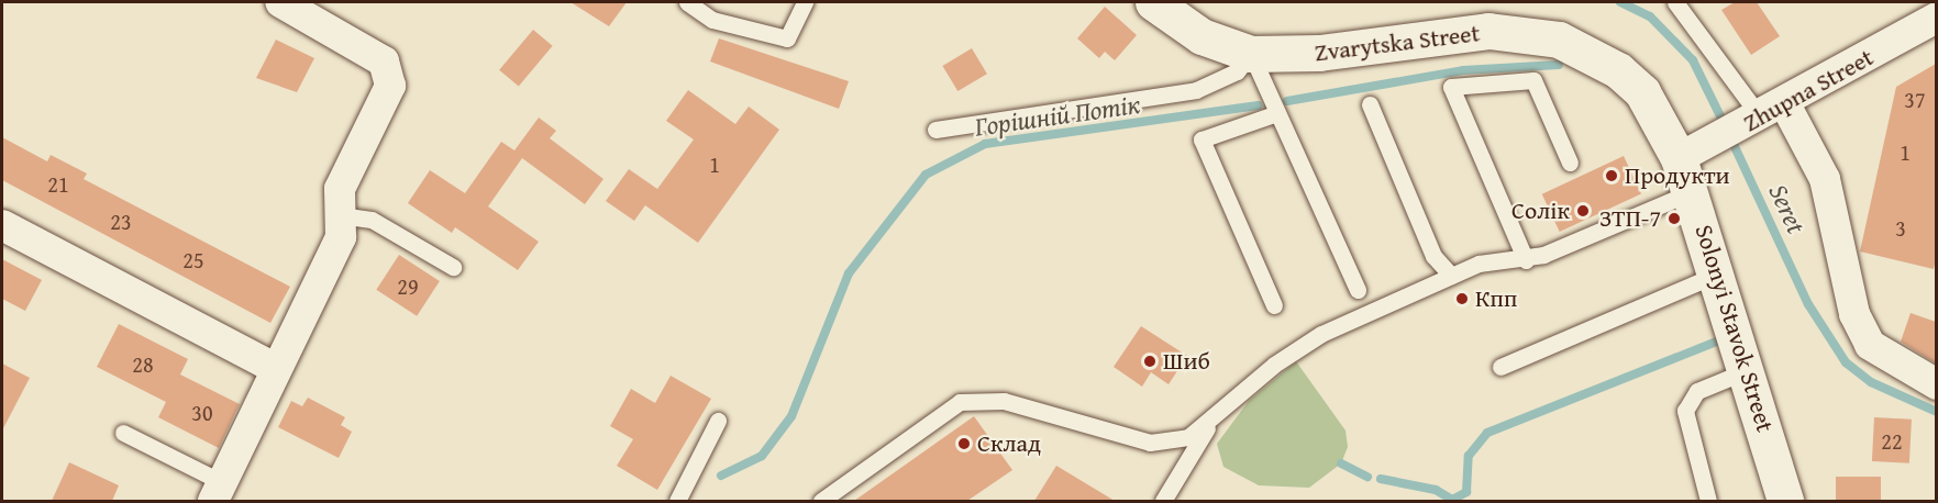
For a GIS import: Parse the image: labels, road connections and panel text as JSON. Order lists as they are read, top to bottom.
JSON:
{
  "streets": {
    "street": ["Zvarytska Street", "Zhupna Street", "Solonyi Stavok Street"]
  },
  "crossings": [
    ["Zvarytska Street", "Zhupna Street"],
    ["Zvarytska Street", "Solonyi Stavok Street"],
    ["Zhupna Street", "Solonyi Stavok Street"]
  ],
  "water": ["Горішній Потік", "Seret"],
  "places": [
    "Продукти",
    "Солік",
    "ЗТП-7",
    "Кпп",
    "Шиб",
    "Склад"
  ],
  "house_numbers": [
    "37",
    "1",
    "1",
    "21",
    "23",
    "3",
    "25",
    "29",
    "28",
    "30",
    "22"
  ]
}
